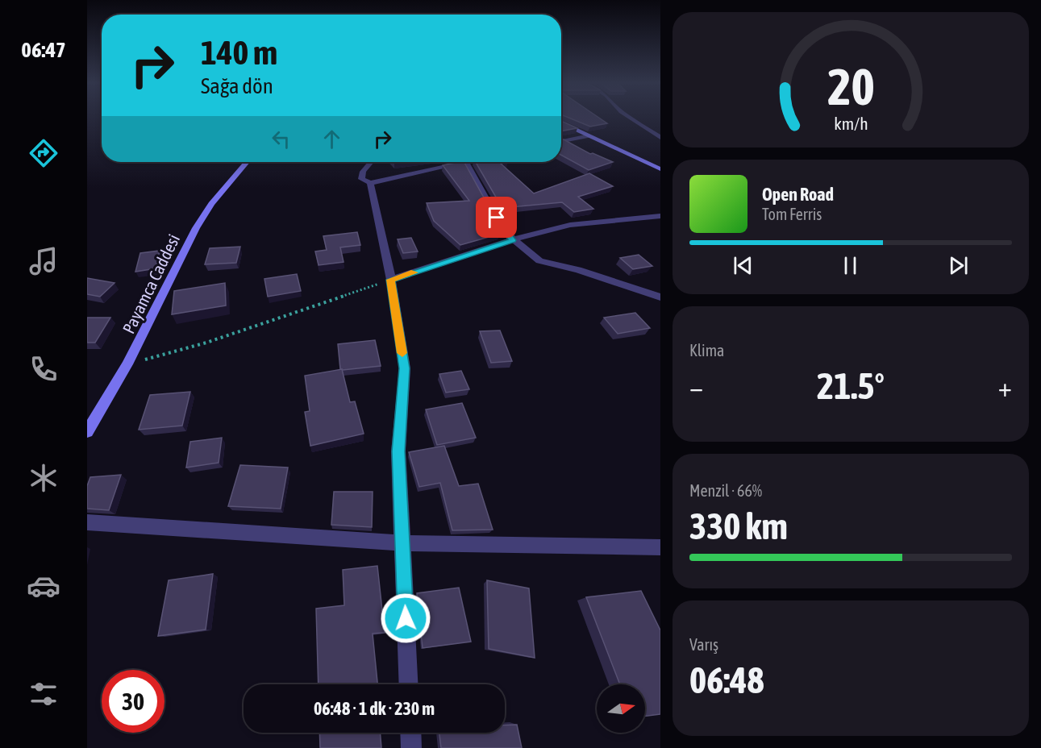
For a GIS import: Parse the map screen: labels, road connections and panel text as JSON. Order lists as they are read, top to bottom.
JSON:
{
  "streets": {
    "street": ["Payamca Caddesi"]
  },
  "north": "right",
  "page": {
    "tabs": "06:47",
    "turn": ["140 m", "Sağa dön"],
    "song": ["Open Road", "Tom Ferris"],
    "tile": [
      "Klima",
      ["Menzil · 66%", "330 km"],
      ["Varış", "06:48"]
    ],
    "heat": ["−", "21.5°", "+"],
    "limit": "30",
    "trip": "06:48 · 1 dk · 230 m",
    "gauge": ["20", "km/h"]
  }
}
